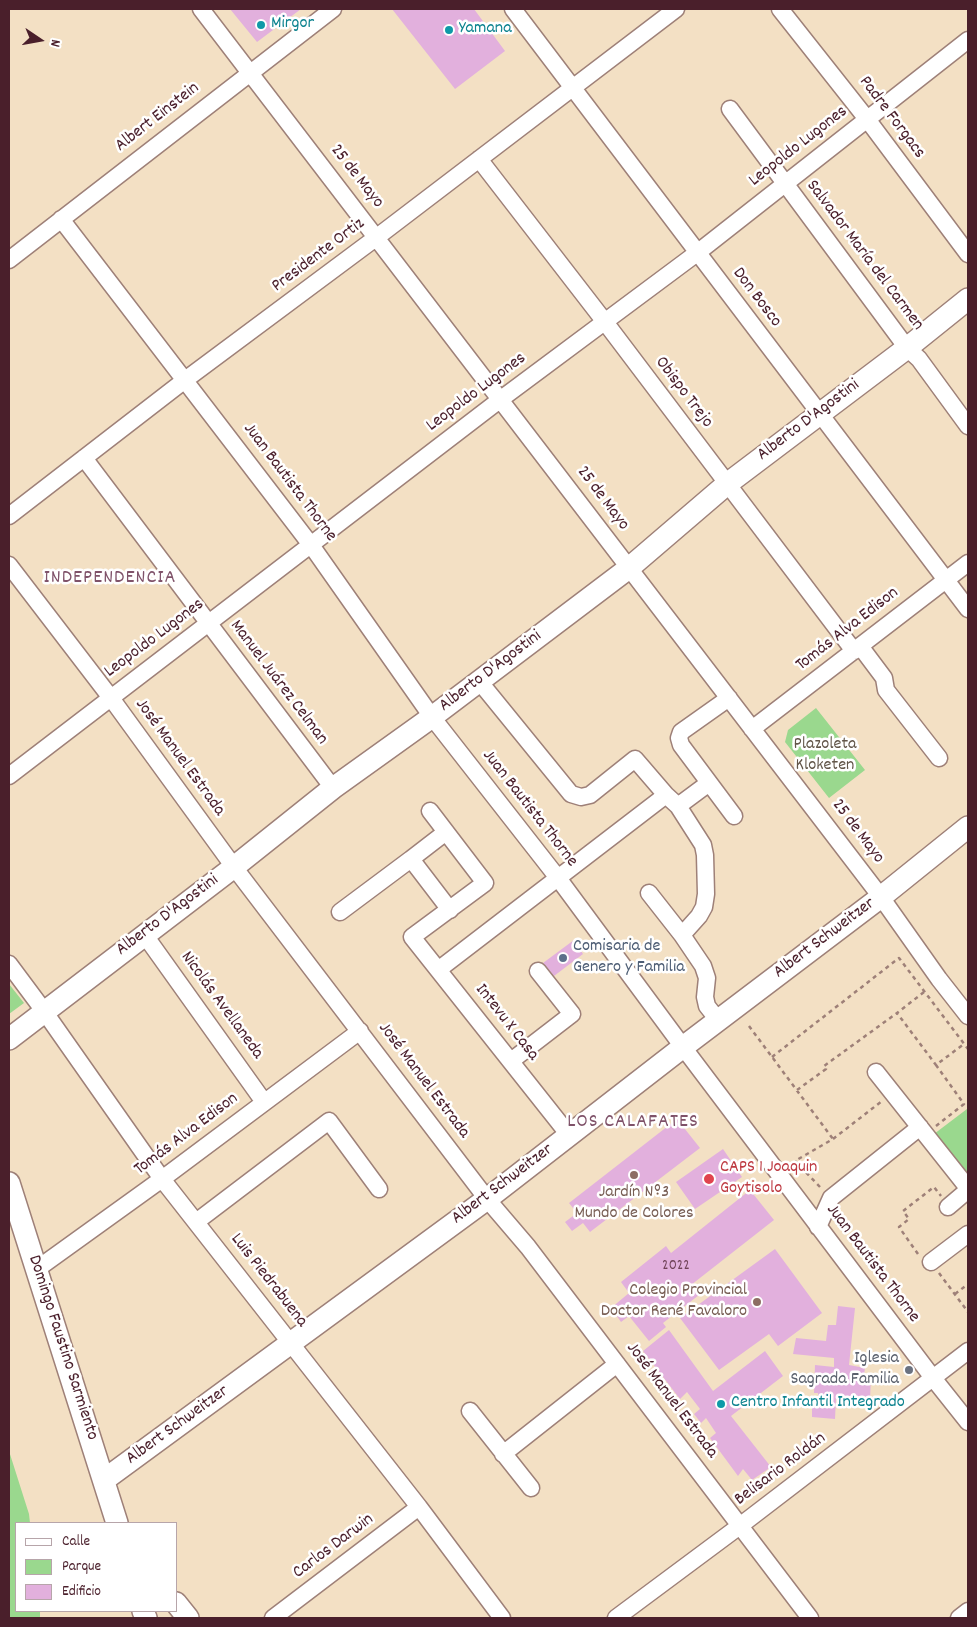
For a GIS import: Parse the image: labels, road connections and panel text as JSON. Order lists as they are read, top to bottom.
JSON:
{
  "streets": {
    "main road": ["Alberto D'Agostini", "Albert Schweitzer", "Domingo Faustino Sarmiento"],
    "street": [
      "Albert Einstein",
      "Padre Forgacs",
      "Leopoldo Lugones",
      "25 de Mayo",
      "Presidente Ortiz",
      "Salvador María del Carmen",
      "Don Bosco",
      "Obispo Trejo",
      "Juan Bautista Thorne",
      "Tomás Alva Edison",
      "Manuel Juárez Celman",
      "José Manuel Estrada",
      "Nicolás Avellaneda",
      "Intevu X Casa",
      "Luis Piedrabuena",
      "Belisario Roldán",
      "Carlos Darwin"
    ]
  },
  "crossings": [
    ["Albert Einstein", "25 de Mayo"],
    ["Albert Einstein", "Juan Bautista Thorne"],
    ["Padre Forgacs", "Leopoldo Lugones"],
    ["Leopoldo Lugones", "25 de Mayo"],
    ["Leopoldo Lugones", "Salvador María del Carmen"],
    ["Leopoldo Lugones", "Don Bosco"],
    ["Leopoldo Lugones", "Obispo Trejo"],
    ["Leopoldo Lugones", "Juan Bautista Thorne"],
    ["Leopoldo Lugones", "Manuel Juárez Celman"],
    ["Leopoldo Lugones", "José Manuel Estrada"],
    ["25 de Mayo", "Presidente Ortiz"],
    ["25 de Mayo", "Alberto D'Agostini"],
    ["25 de Mayo", "Tomás Alva Edison"],
    ["25 de Mayo", "Albert Schweitzer"],
    ["Presidente Ortiz", "Don Bosco"],
    ["Presidente Ortiz", "Obispo Trejo"],
    ["Presidente Ortiz", "Juan Bautista Thorne"],
    ["Presidente Ortiz", "Manuel Juárez Celman"],
    ["Salvador María del Carmen", "Alberto D'Agostini"],
    ["Don Bosco", "Alberto D'Agostini"],
    ["Don Bosco", "Tomás Alva Edison"],
    ["Obispo Trejo", "Alberto D'Agostini"],
    ["Obispo Trejo", "Tomás Alva Edison"],
    ["Alberto D'Agostini", "Juan Bautista Thorne"],
    ["Alberto D'Agostini", "Manuel Juárez Celman"],
    ["Alberto D'Agostini", "José Manuel Estrada"],
    ["Alberto D'Agostini", "Nicolás Avellaneda"],
    ["Alberto D'Agostini", "Luis Piedrabuena"],
    ["Juan Bautista Thorne", "Albert Schweitzer"],
    ["Juan Bautista Thorne", "Belisario Roldán"],
    ["Tomás Alva Edison", "José Manuel Estrada"],
    ["Tomás Alva Edison", "Nicolás Avellaneda"],
    ["Tomás Alva Edison", "Luis Piedrabuena"],
    ["Tomás Alva Edison", "Domingo Faustino Sarmiento"],
    ["José Manuel Estrada", "Albert Schweitzer"],
    ["José Manuel Estrada", "Belisario Roldán"],
    ["Albert Schweitzer", "Intevu X Casa"],
    ["Albert Schweitzer", "Luis Piedrabuena"],
    ["Albert Schweitzer", "Domingo Faustino Sarmiento"],
    ["Luis Piedrabuena", "Carlos Darwin"]
  ],
  "districts": ["INDEPENDENCIA", "LOS CALAFATES"],
  "parks": ["Plazoleta Kloketen"],
  "places": [
    "Mirgor",
    "Yamana",
    "Comisaria de Genero y Familia",
    "Jardín Nº3 Mundo de Colores",
    "CAPS 1 Joaquin Goytisolo",
    "Colegio Provincial Doctor René Favaloro",
    "Iglesia Sagrada Familia",
    "Centro Infantil Integrado"
  ],
  "house_numbers": ["2022"],
  "legend": ["Calle", "Parque", "Edificio"],
  "north": "right"
}
